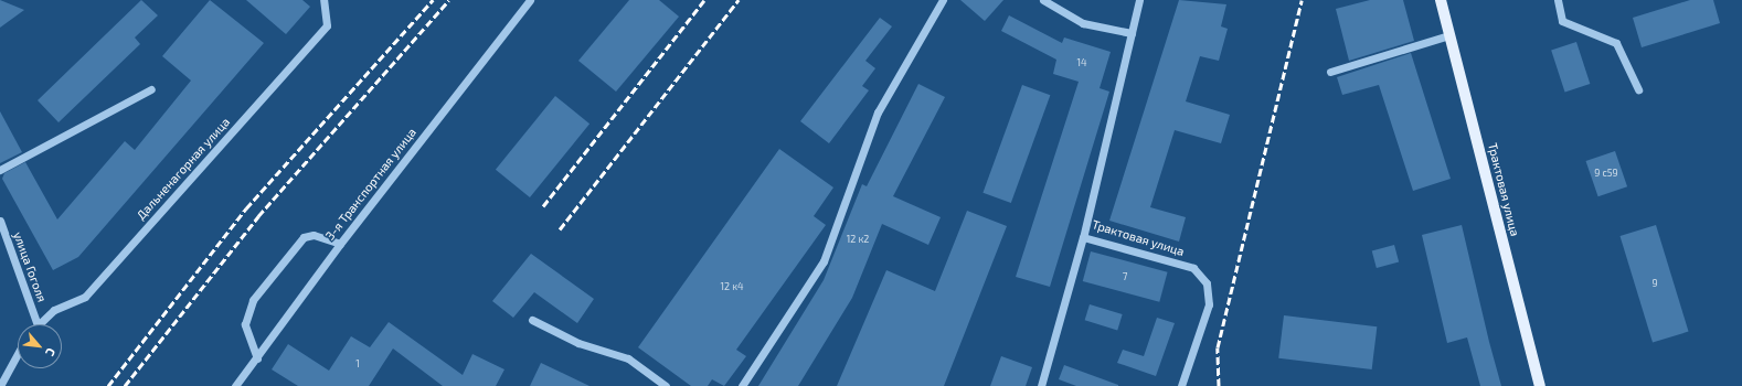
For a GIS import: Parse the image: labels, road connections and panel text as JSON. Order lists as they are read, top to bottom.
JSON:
{
  "streets": {
    "main road": ["Трактовая улица"],
    "street": ["Дальненагорная улица", "3-я Транспортная улица", "улица Гоголя"]
  },
  "crossings": [
    ["Дальненагорная улица", "улица Гоголя"]
  ],
  "house_numbers": [
    "14",
    "9 c59",
    "12 к2",
    "7",
    "9",
    "12 к4",
    "1"
  ],
  "north": "bottom right"
}
